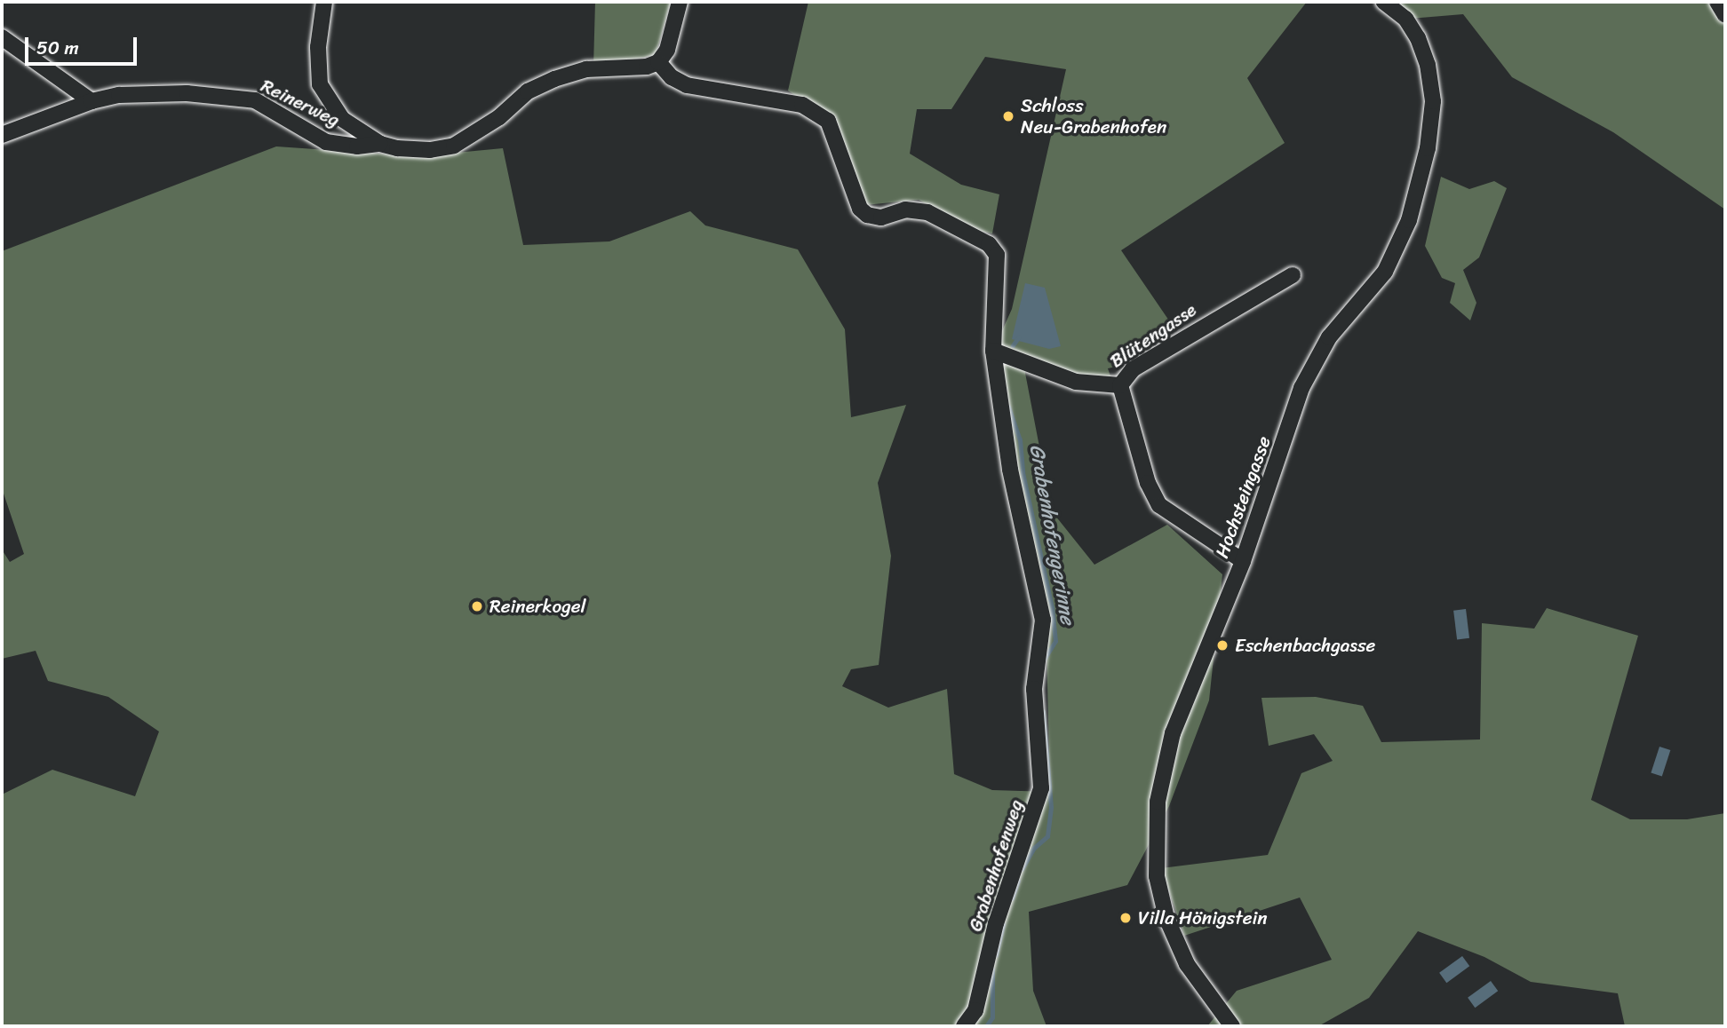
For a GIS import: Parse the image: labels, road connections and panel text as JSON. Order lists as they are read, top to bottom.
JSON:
{
  "streets": {
    "street": [
      "Reinerweg",
      "Blütengasse",
      "Hochsteingasse",
      "Grabenhofenweg"
    ]
  },
  "crossings": [
    ["Reinerweg", "Grabenhofenweg"],
    ["Blütengasse", "Grabenhofenweg"]
  ],
  "water": ["Grabenhofengerinne"],
  "places": [
    "Schloss Neu-Grabenhofen",
    "Reinerkogel",
    "Eschenbachgasse",
    "Villa Hönigstein"
  ],
  "scale_bar": "50 m"
}
